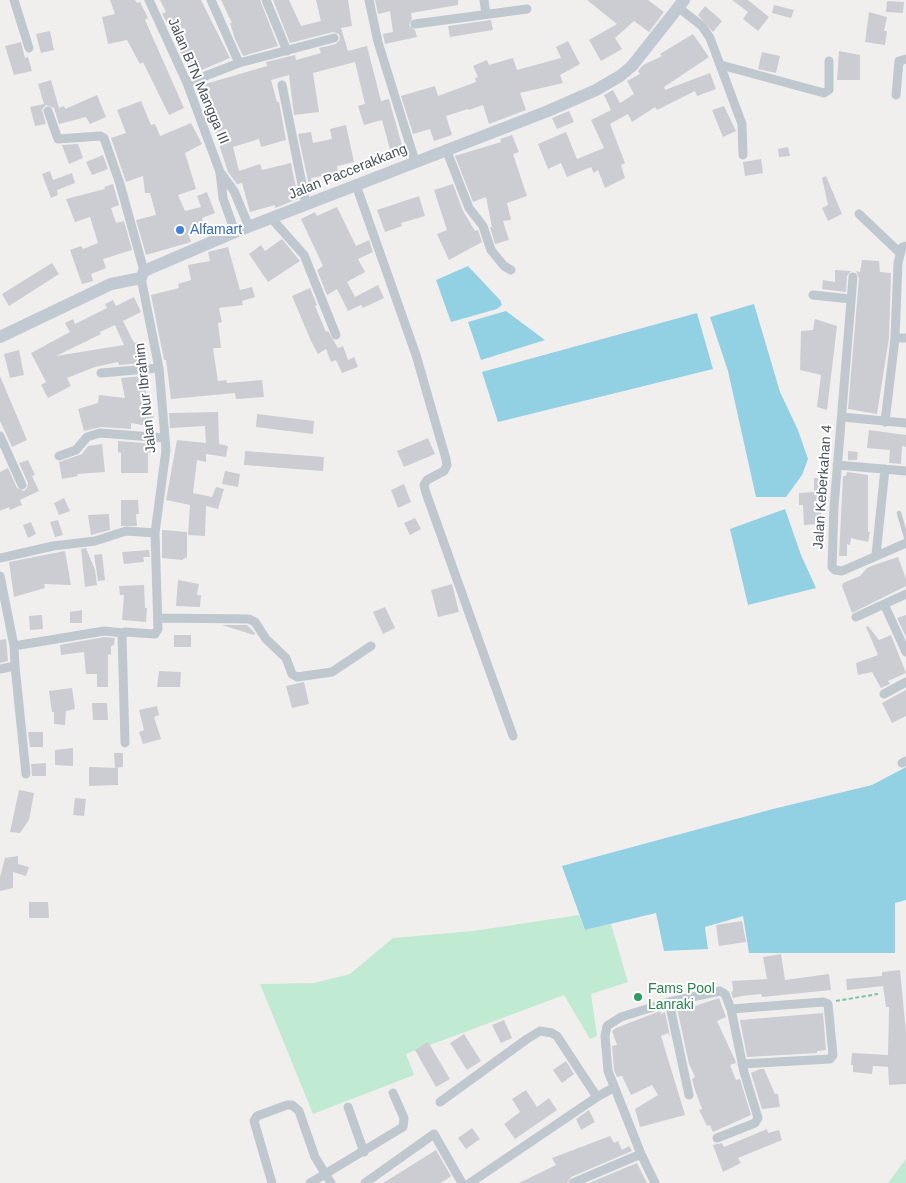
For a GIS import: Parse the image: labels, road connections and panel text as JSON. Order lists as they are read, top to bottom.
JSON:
{
  "streets": {
    "main road": ["Jalan Paccerakkang"],
    "street": ["Jalan BTN Mangga III", "Jalan Nur Ibrahim", "Jalan Keberkahan 4"]
  },
  "crossings": [
    ["Jalan BTN Mangga III", "Jalan Paccerakkang"],
    ["Jalan Paccerakkang", "Jalan Nur Ibrahim"]
  ],
  "places": ["Alfamart", "Fams Pool Lanraki"]
}
